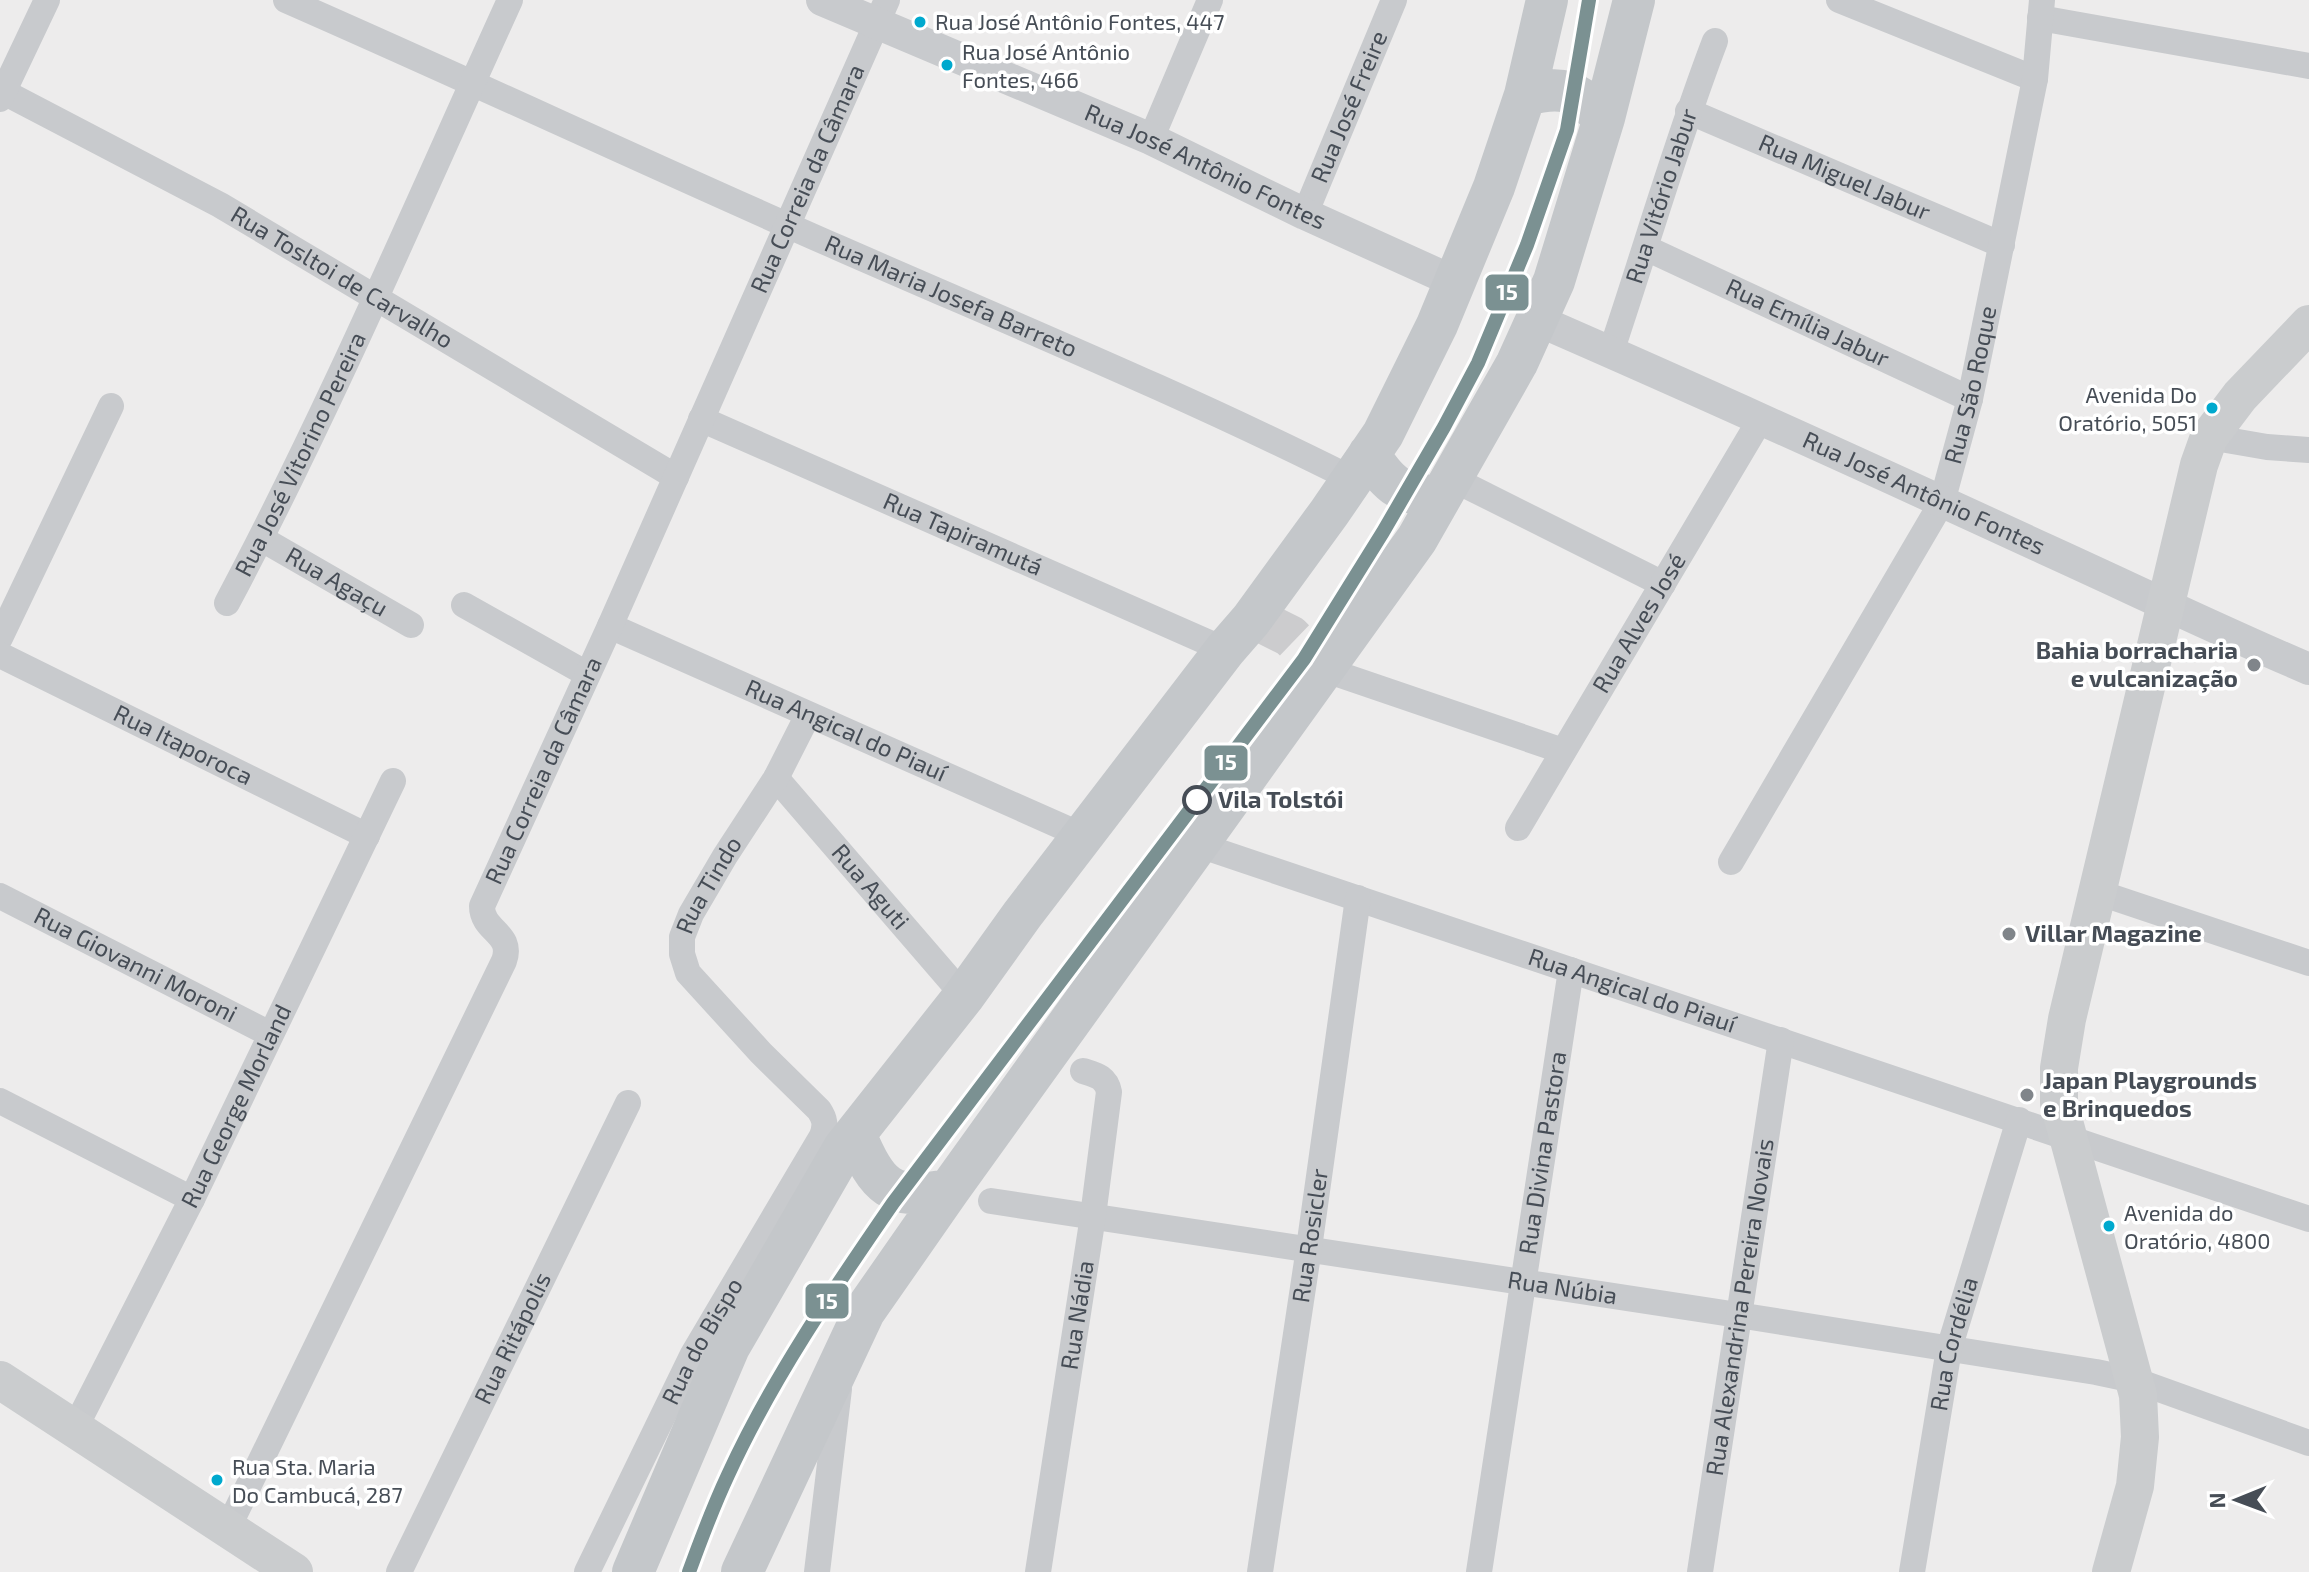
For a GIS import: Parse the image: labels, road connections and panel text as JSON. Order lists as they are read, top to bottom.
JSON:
{
  "streets": {
    "street": [
      "Rua José Freire",
      "Rua José Antônio Fontes",
      "Rua Miguel Jabur",
      "Rua Correia da Câmara",
      "Rua Vitório Jabur",
      "Rua Tosltoi de Carvalho",
      "Rua Maria Josefa Barreto",
      "Rua Emília Jabur",
      "Rua São Roque",
      "Rua José Vitorino Pereira",
      "Rua Tapiramutá",
      "Rua Agaçu",
      "Rua Alves José",
      "Rua Angical do Piauí",
      "Rua Itaporoca",
      "Rua Tindo",
      "Rua Aguti",
      "Rua Giovanni Moroni",
      "Rua George Morland",
      "Rua Divina Pastora",
      "Rua Rosicler",
      "Rua Núbia",
      "Rua Alexandrina Pereira Novais",
      "Rua Nádia",
      "Rua Ritápolis",
      "Rua do Bispo",
      "Rua Cordélia"
    ]
  },
  "crossings": [
    ["Rua José Freire", "Rua José Antônio Fontes"],
    ["Rua José Antônio Fontes", "Rua Correia da Câmara"],
    ["Rua José Antônio Fontes", "Rua Vitório Jabur"],
    ["Rua José Antônio Fontes", "Rua São Roque"],
    ["Rua José Antônio Fontes", "Rua Alves José"],
    ["Rua Miguel Jabur", "Rua Vitório Jabur"],
    ["Rua Miguel Jabur", "Rua São Roque"],
    ["Rua Correia da Câmara", "Rua Tosltoi de Carvalho"],
    ["Rua Correia da Câmara", "Rua Maria Josefa Barreto"],
    ["Rua Correia da Câmara", "Rua Tapiramutá"],
    ["Rua Correia da Câmara", "Rua Angical do Piauí"],
    ["Rua Vitório Jabur", "Rua Emília Jabur"],
    ["Rua Tosltoi de Carvalho", "Rua José Vitorino Pereira"],
    ["Rua Maria Josefa Barreto", "Rua José Vitorino Pereira"],
    ["Rua Emília Jabur", "Rua São Roque"],
    ["Rua José Vitorino Pereira", "Rua Agaçu"],
    ["Rua Angical do Piauí", "Rua Tindo"],
    ["Rua Angical do Piauí", "Rua Divina Pastora"],
    ["Rua Angical do Piauí", "Rua Rosicler"],
    ["Rua Angical do Piauí", "Rua Alexandrina Pereira Novais"],
    ["Rua Angical do Piauí", "Rua Cordélia"],
    ["Rua Itaporoca", "Rua George Morland"],
    ["Rua Tindo", "Rua Aguti"],
    ["Rua Tindo", "Rua do Bispo"],
    ["Rua Giovanni Moroni", "Rua George Morland"],
    ["Rua Divina Pastora", "Rua Núbia"],
    ["Rua Rosicler", "Rua Núbia"],
    ["Rua Núbia", "Rua Alexandrina Pereira Novais"],
    ["Rua Núbia", "Rua Nádia"],
    ["Rua Núbia", "Rua Cordélia"]
  ],
  "places": [
    "Rua José Antônio Fontes, 447",
    "Rua José Antônio Fontes, 466",
    "Avenida Do Oratório, 5051",
    "Bahia borracharia e vulcanização",
    "Vila Tolstói",
    "Villar Magazine",
    "Japan Playgrounds e Brinquedos",
    "Avenida do Oratório, 4800",
    "Rua Sta. Maria Do Cambucá, 287"
  ],
  "lines": ["transit line 15"],
  "north": "left"
}
